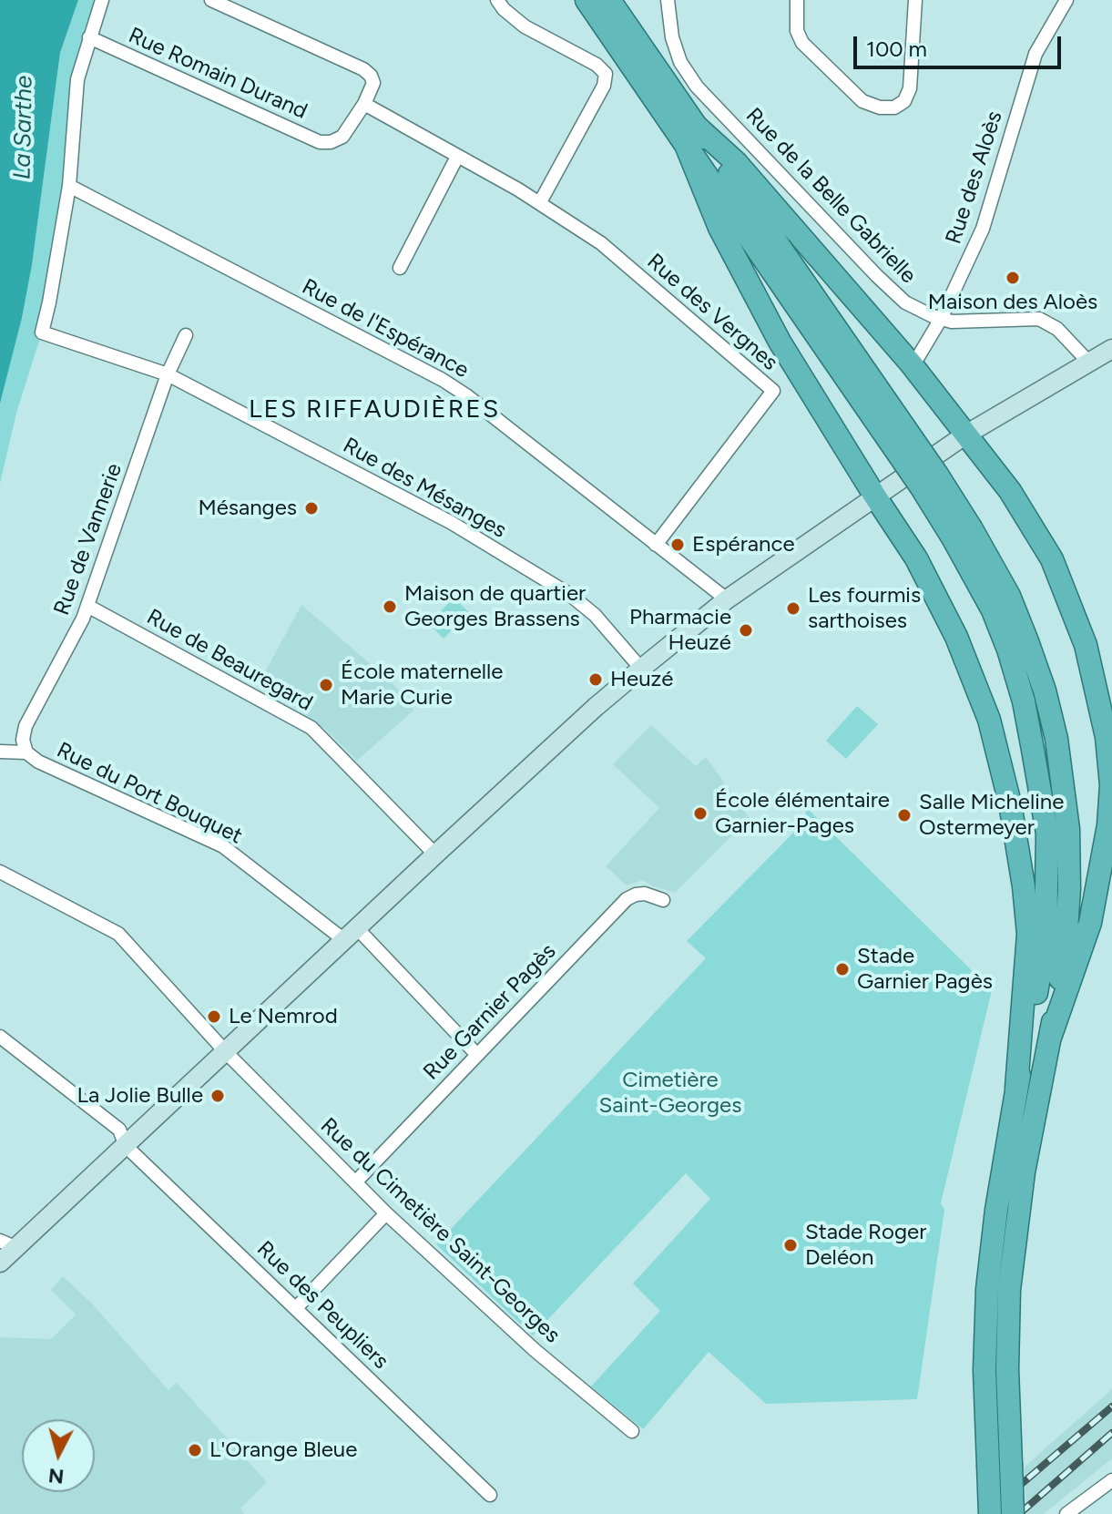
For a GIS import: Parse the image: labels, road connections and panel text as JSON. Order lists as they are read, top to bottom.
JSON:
{
  "streets": {
    "street": [
      "Rue Romain Durand",
      "Rue des Aloès",
      "Rue de la Belle Gabrielle",
      "Rue des Vergnes",
      "Rue de l'Espérance",
      "Rue des Mésanges",
      "Rue de Vannerie",
      "Rue de Beauregard",
      "Rue du Port Bouquet",
      "Rue Garnier Pagès",
      "Rue du Cimetière Saint-Georges",
      "Rue des Peupliers"
    ]
  },
  "crossings": [
    ["Rue Romain Durand", "Rue des Vergnes"],
    ["Rue des Aloès", "Rue de la Belle Gabrielle"],
    ["Rue des Vergnes", "Rue de l'Espérance"],
    ["Rue de l'Espérance", "Rue des Mésanges"],
    ["Rue des Mésanges", "Rue de Vannerie"],
    ["Rue de Vannerie", "Rue de Beauregard"],
    ["Rue de Vannerie", "Rue du Port Bouquet"],
    ["Rue du Port Bouquet", "Rue Garnier Pagès"],
    ["Rue Garnier Pagès", "Rue du Cimetière Saint-Georges"]
  ],
  "districts": ["LES RIFFAUDIÈRES"],
  "water": ["La Sarthe"],
  "parks": ["Cimetière Saint-Georges"],
  "places": [
    "Maison des Aloès",
    "Mésanges",
    "Espérance",
    "Maison de quartier Georges Brassens",
    "Les fourmis sarthoises",
    "Pharmacie Heuzé",
    "Heuzé",
    "École maternelle Marie Curie",
    "École élémentaire Garnier-Pages",
    "Salle Micheline Ostermeyer",
    "Stade Garnier Pagès",
    "Le Nemrod",
    "La Jolie Bulle",
    "Stade Roger Deléon",
    "L'Orange Bleue"
  ],
  "scale_bar": "100 m",
  "north": "bottom"
}
